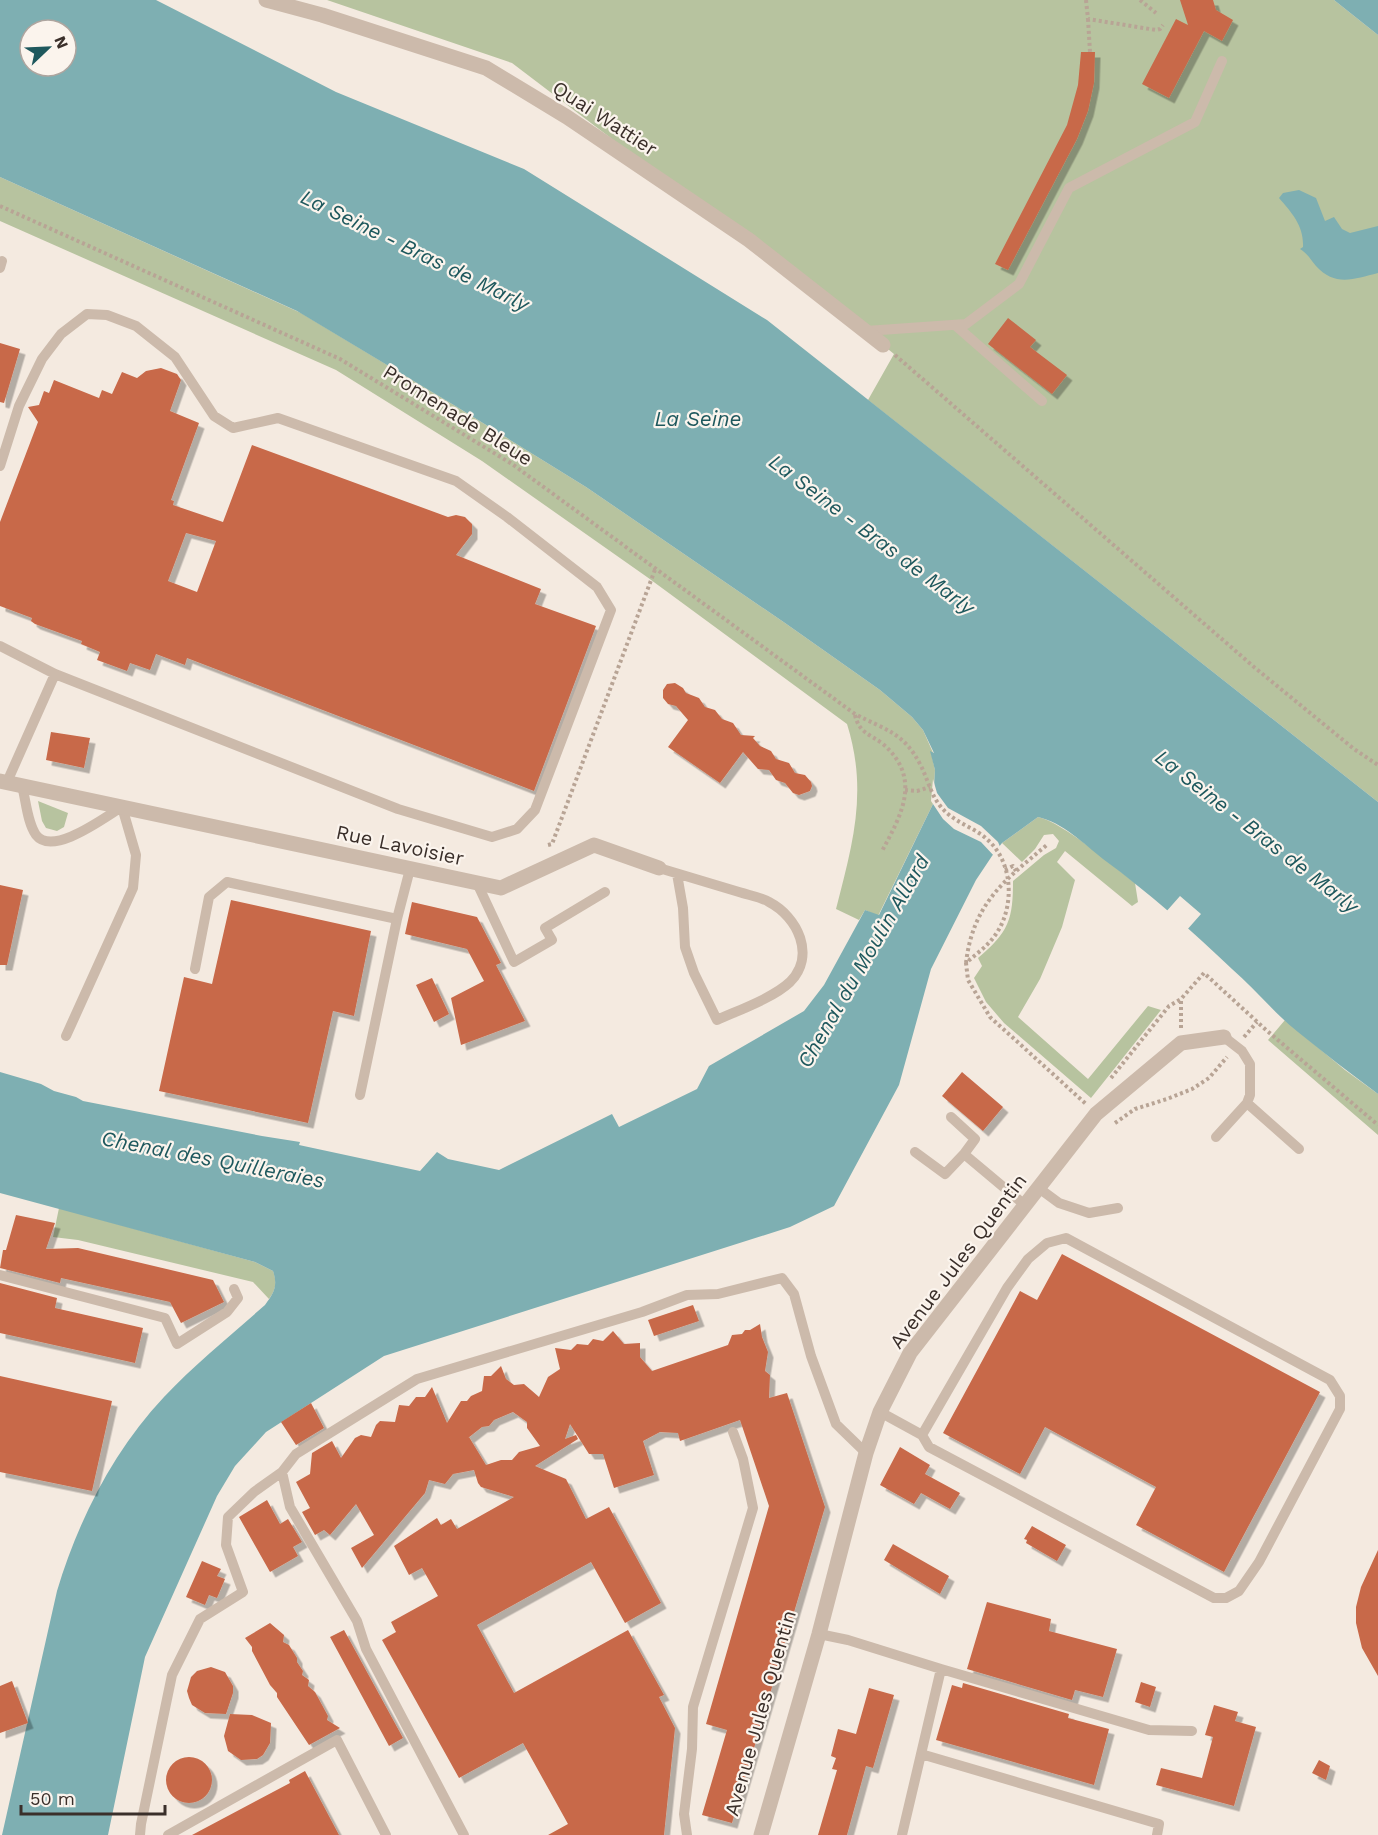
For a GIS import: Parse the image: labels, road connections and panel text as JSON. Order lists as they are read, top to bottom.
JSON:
{
  "streets": {
    "street": ["Quai Wattier", "Rue Lavoisier", "Avenue Jules Quentin"],
    "path": ["Promenade Bleue"]
  },
  "water": [
    "La Seine - Bras de Marly",
    "La Seine",
    "Chenal du Moulin Allard",
    "Chenal des Quilleraies"
  ],
  "scale_bar": "50 m",
  "north": "top right"
}
